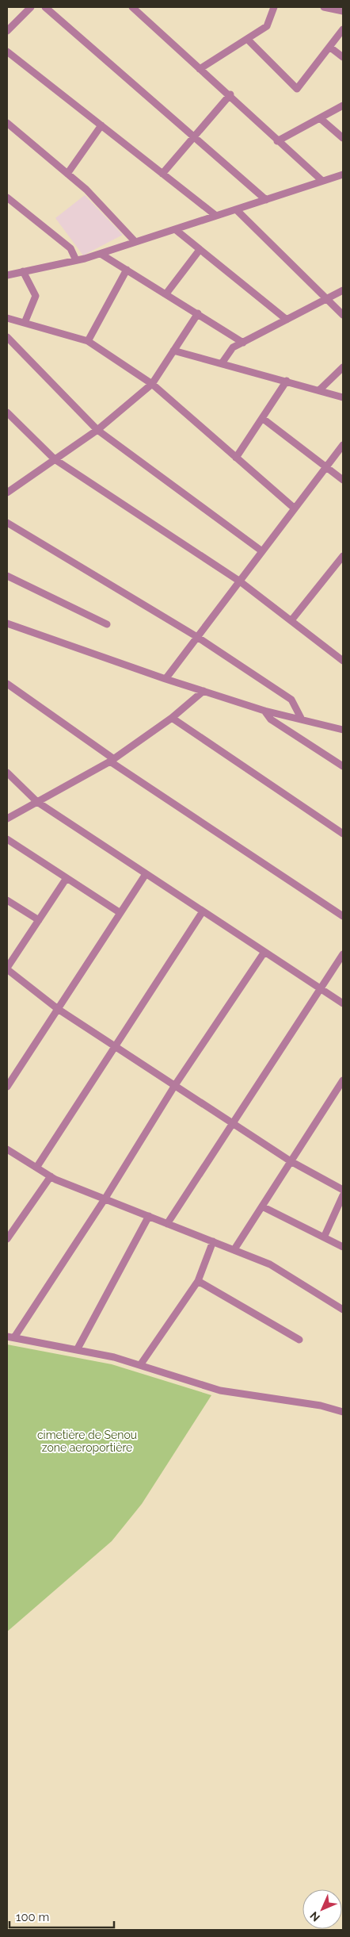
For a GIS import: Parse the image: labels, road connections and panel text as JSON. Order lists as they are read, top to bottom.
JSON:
{
  "parks": ["cimetière de Senou zone aeroportière"],
  "scale_bar": "100 m",
  "north": "bottom left"
}
